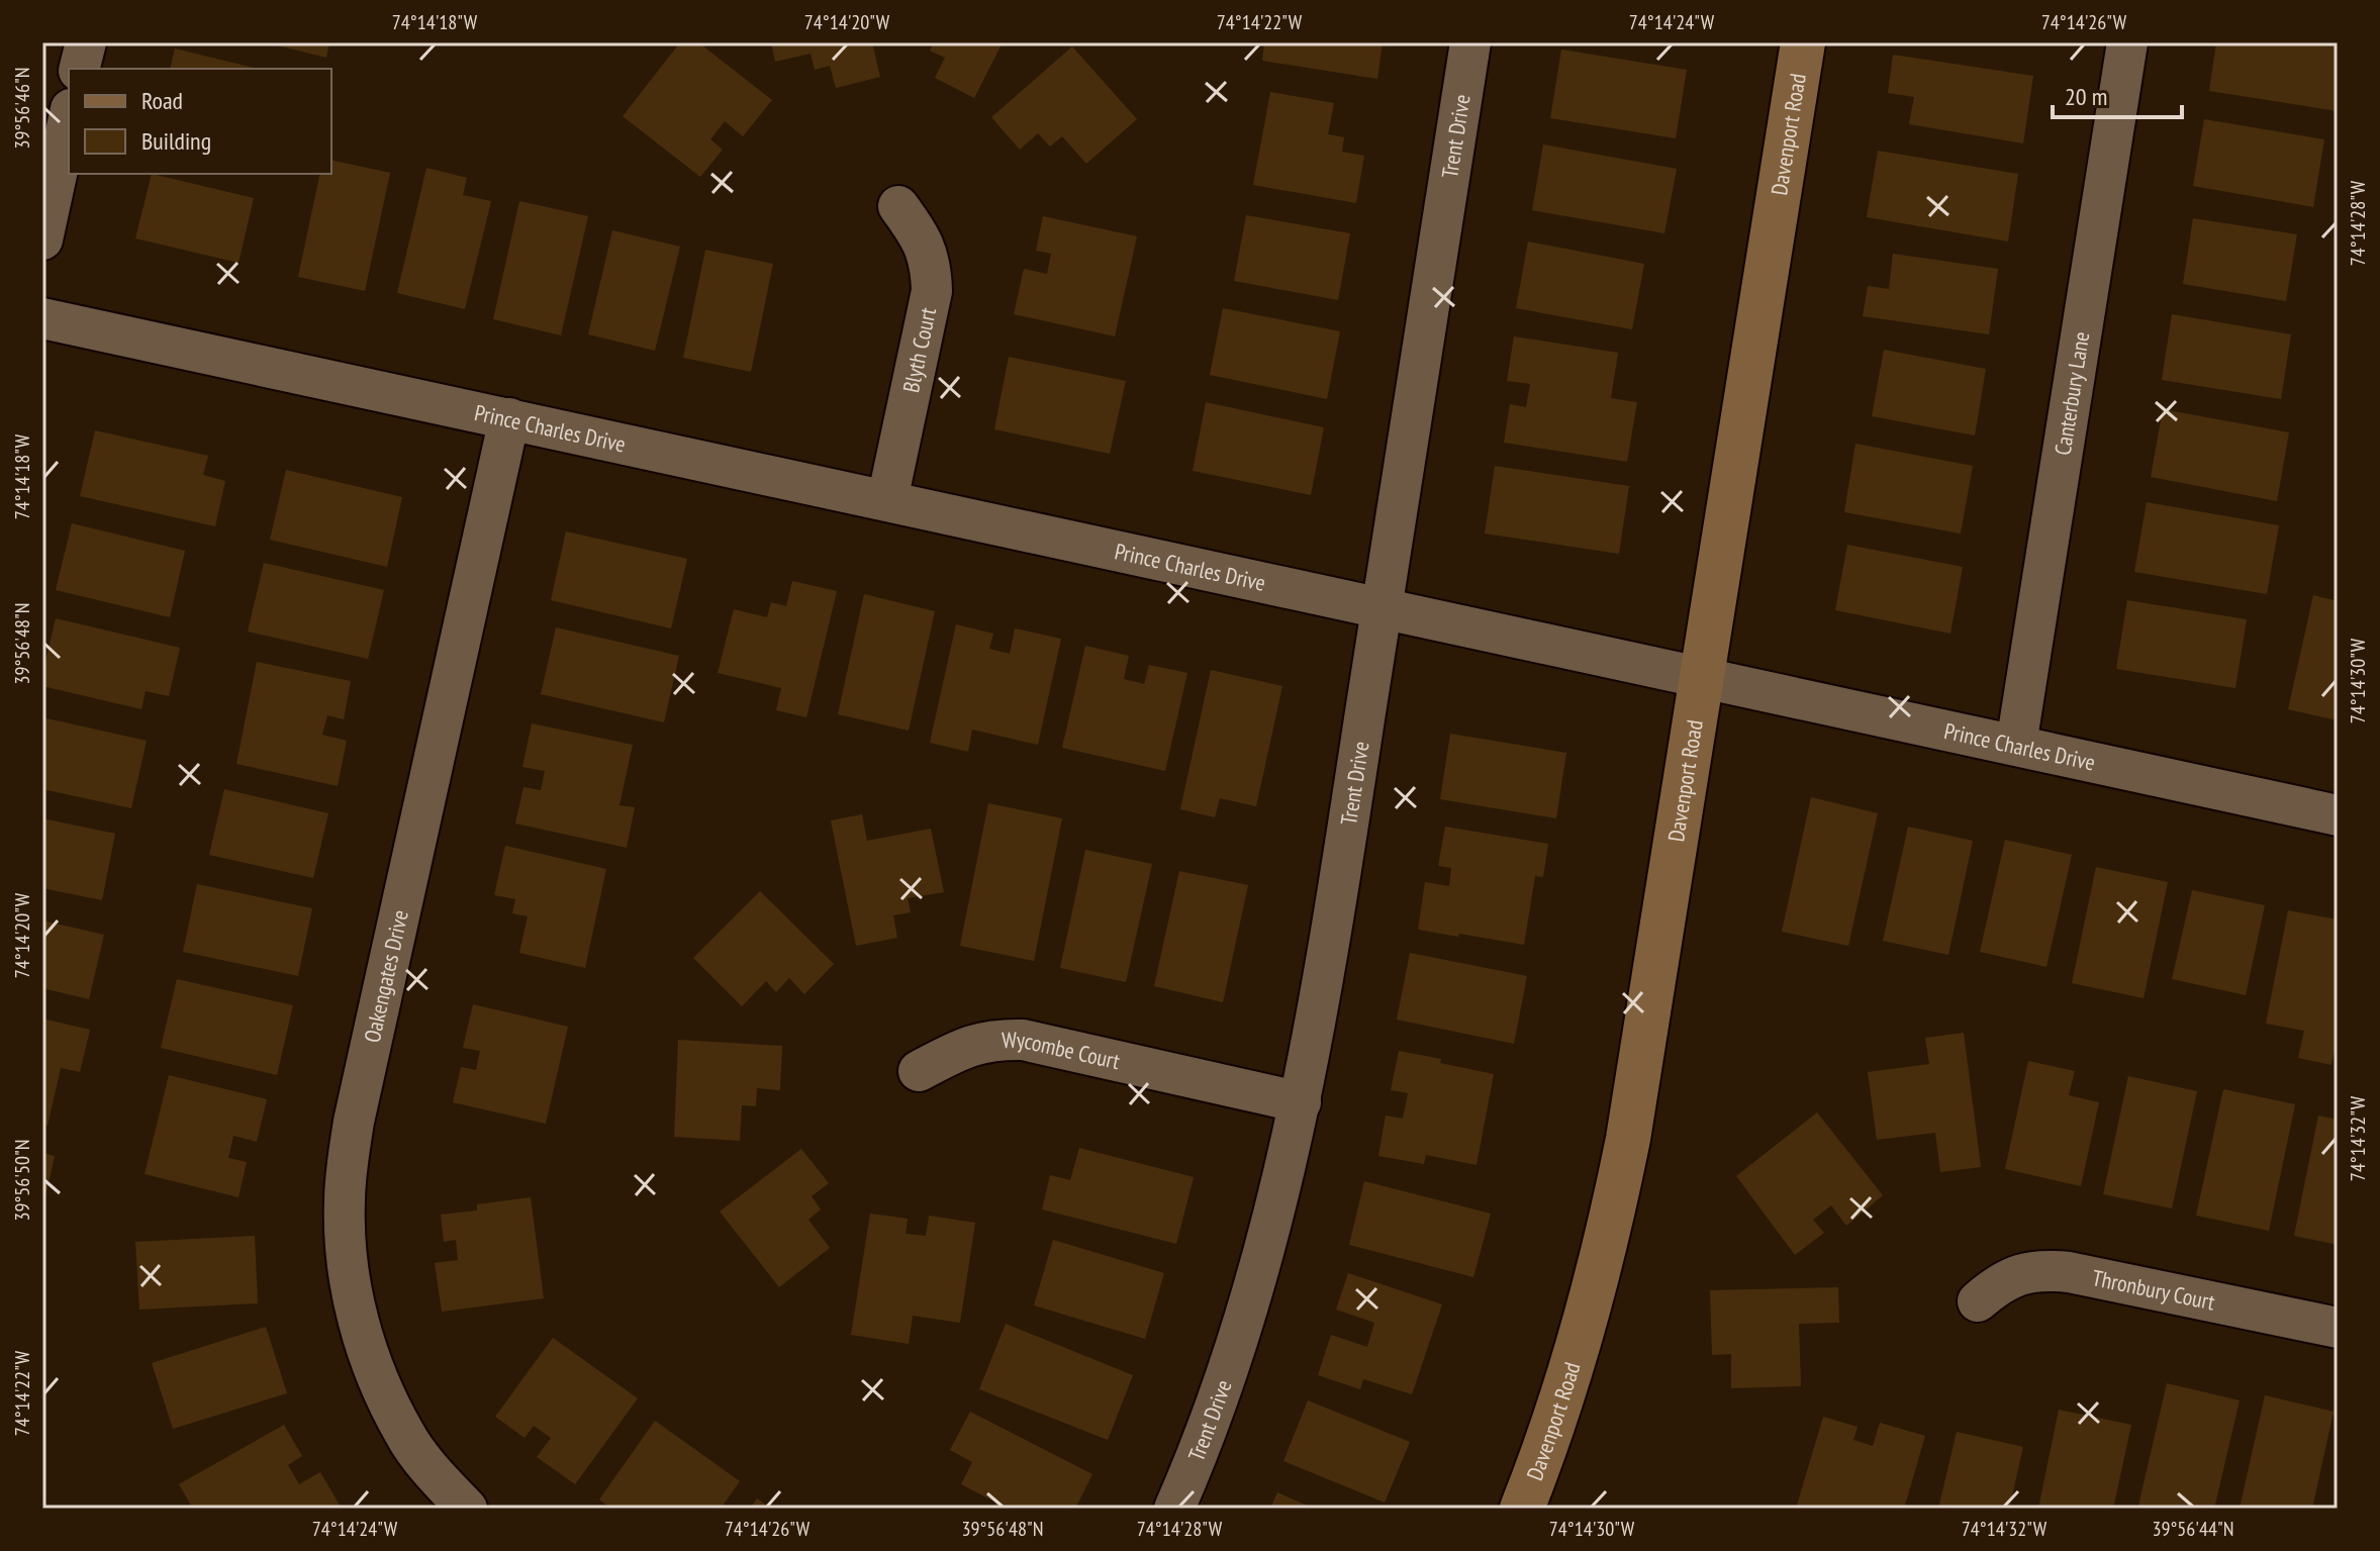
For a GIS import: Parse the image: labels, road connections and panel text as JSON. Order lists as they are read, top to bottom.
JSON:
{
  "streets": {
    "street": [
      "Davenport Road",
      "Trent Drive",
      "Blyth Court",
      "Canterbury Lane",
      "Prince Charles Drive",
      "Oakengates Drive",
      "Wycombe Court",
      "Thronbury Court"
    ]
  },
  "crossings": [
    ["Davenport Road", "Prince Charles Drive"],
    ["Trent Drive", "Prince Charles Drive"],
    ["Trent Drive", "Wycombe Court"],
    ["Blyth Court", "Prince Charles Drive"],
    ["Canterbury Lane", "Prince Charles Drive"],
    ["Prince Charles Drive", "Oakengates Drive"]
  ],
  "legend": ["Road", "Building"],
  "scale_bar": "20 m",
  "coordinates": [
    "74°14'18\"W",
    "74°14'20\"W",
    "74°14'22\"W",
    "74°14'24\"W",
    "74°14'26\"W",
    "39°56'46\"N",
    "74°14'28\"W",
    "39°56'48\"N",
    "74°14'30\"W",
    "74°14'32\"W",
    "39°56'50\"N",
    "39°56'44\"N"
  ]
}
